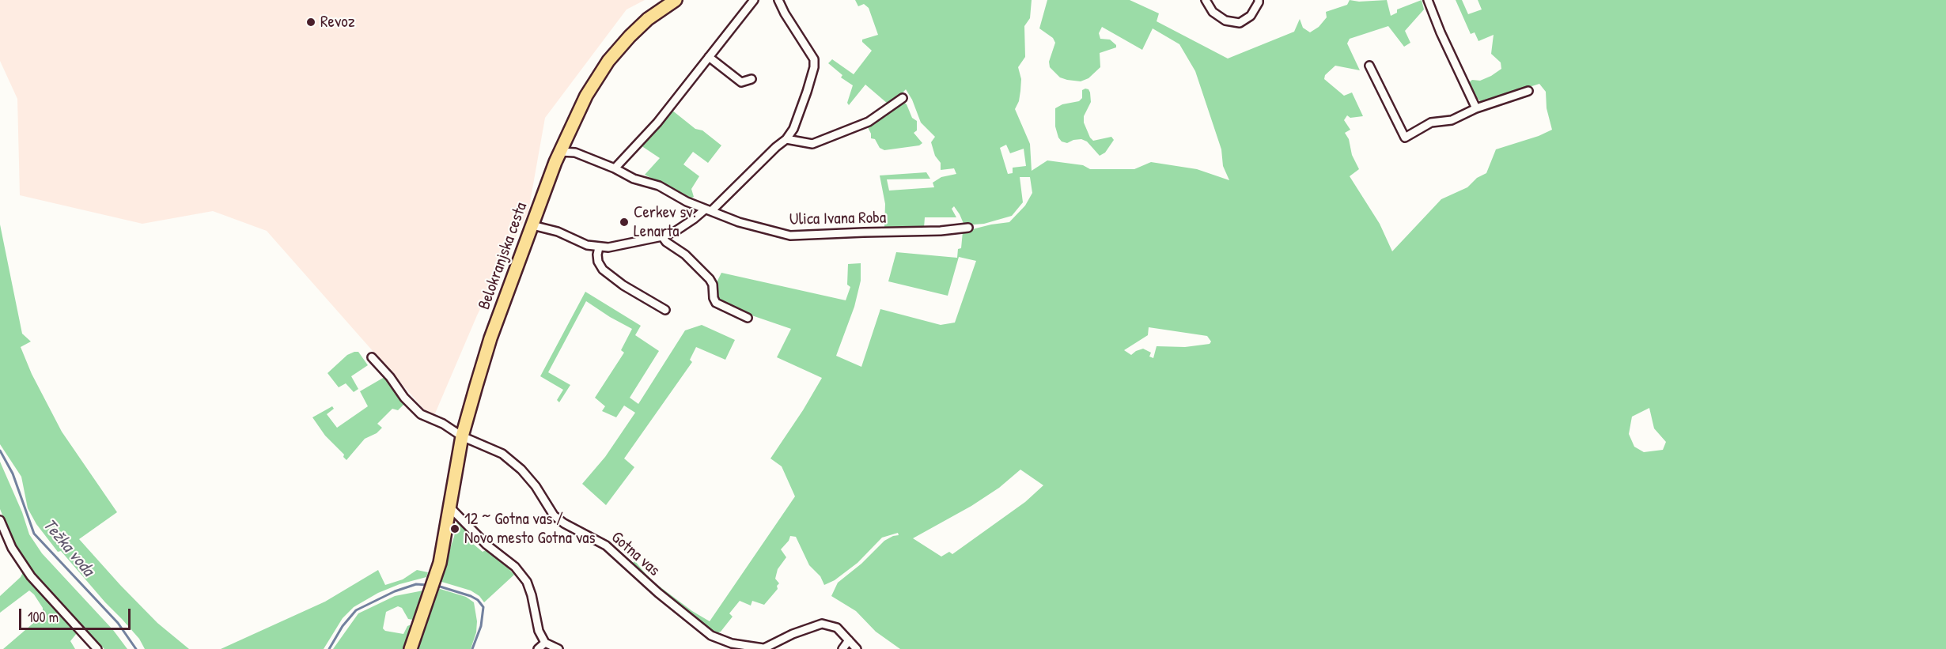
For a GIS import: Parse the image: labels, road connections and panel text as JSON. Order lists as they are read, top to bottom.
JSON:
{
  "streets": {
    "main road": ["Belokranjska cesta"],
    "street": ["Ulica Ivana Roba", "Gotna vas"]
  },
  "crossings": [
    ["Ulica Ivana Roba", "Belokranjska cesta"],
    ["Belokranjska cesta", "Gotna vas"]
  ],
  "water": ["Težka voda"],
  "places": ["Revoz", "Cerkev sv. Lenarta", "12 ~ Gotna vas / Novo mesto Gotna vas"],
  "scale_bar": "100 m"
}
